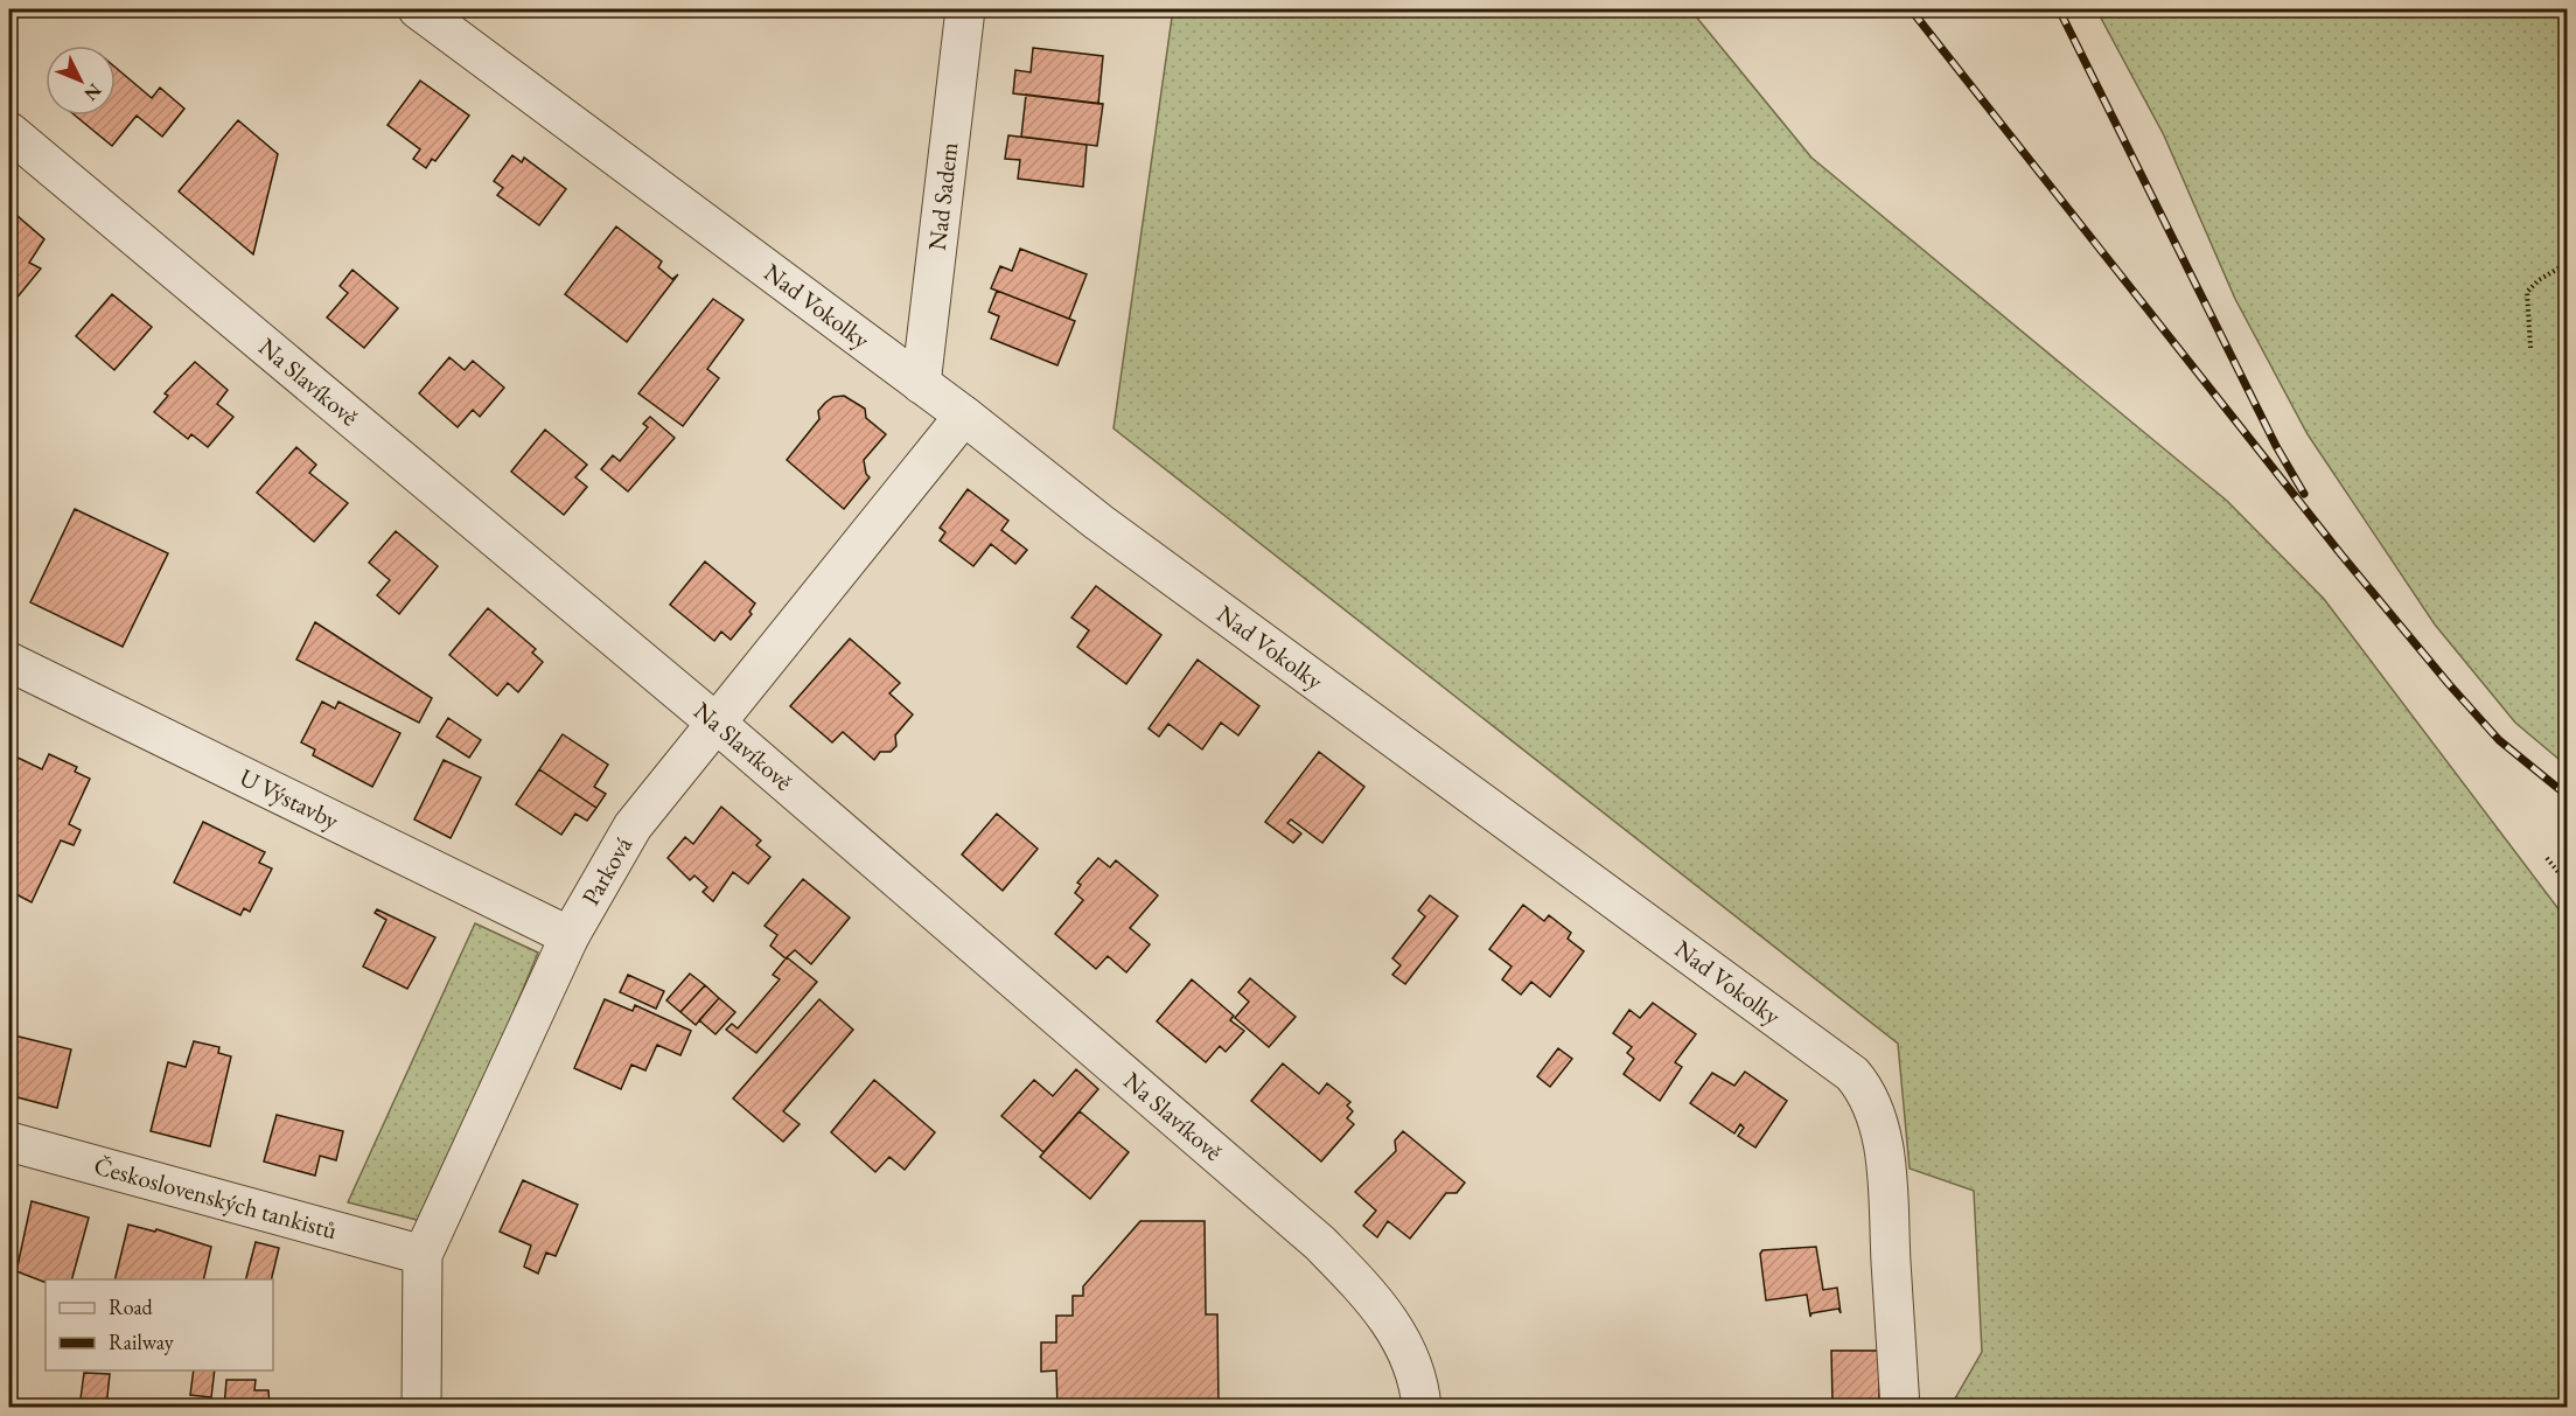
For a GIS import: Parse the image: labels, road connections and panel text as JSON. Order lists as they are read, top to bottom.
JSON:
{
  "streets": {
    "street": [
      "Nad Sadem",
      "Nad Vokolky",
      "Na Slavíkově",
      "U Výstavby",
      "Parková",
      "Československých tankistů"
    ]
  },
  "crossings": [
    ["Nad Sadem", "Nad Vokolky"],
    ["Nad Vokolky", "Parková"],
    ["Na Slavíkově", "Parková"],
    ["U Výstavby", "Parková"],
    ["Parková", "Československých tankistů"]
  ],
  "legend": ["Road", "Railway"],
  "north": "bottom right"
}
